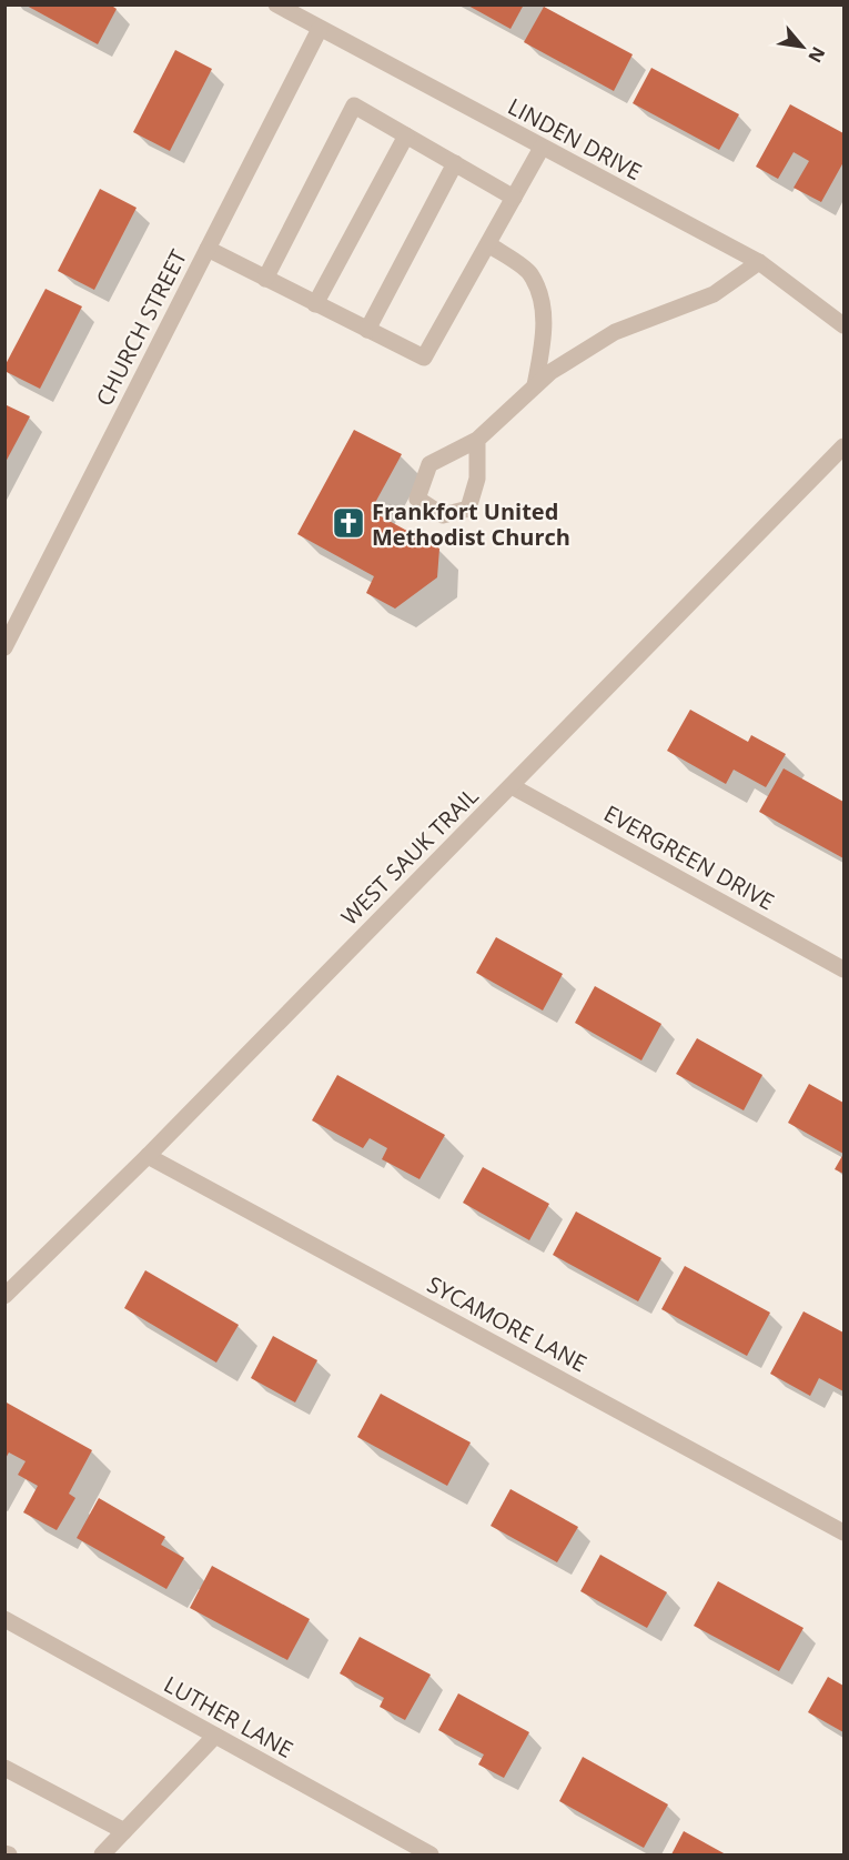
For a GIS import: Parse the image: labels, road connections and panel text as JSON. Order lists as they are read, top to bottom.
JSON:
{
  "streets": {
    "street": [
      "LINDEN DRIVE",
      "CHURCH STREET",
      "WEST SAUK TRAIL",
      "EVERGREEN DRIVE",
      "SYCAMORE LANE",
      "LUTHER LANE"
    ]
  },
  "crossings": [
    ["LINDEN DRIVE", "CHURCH STREET"],
    ["WEST SAUK TRAIL", "EVERGREEN DRIVE"],
    ["WEST SAUK TRAIL", "SYCAMORE LANE"]
  ],
  "places": {
    "church": ["Frankfort United Methodist Church"]
  },
  "north": "bottom right"
}
